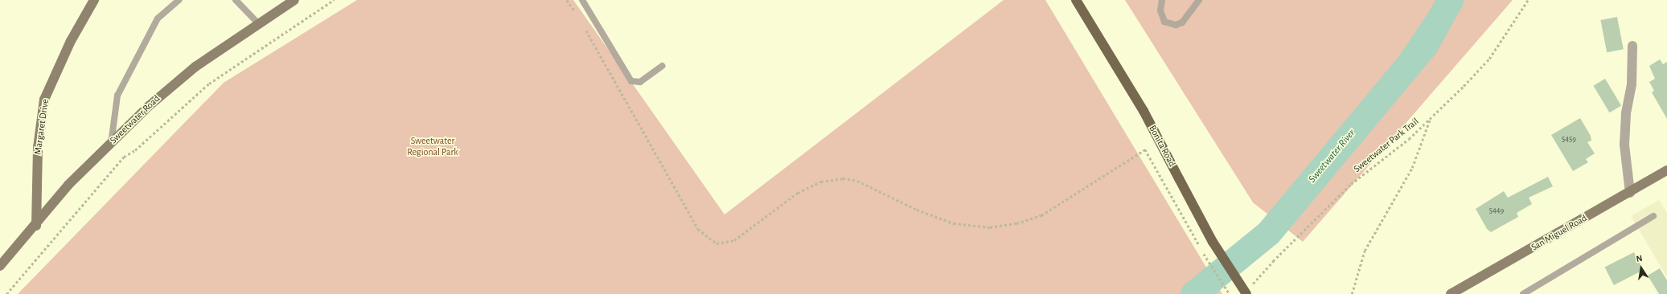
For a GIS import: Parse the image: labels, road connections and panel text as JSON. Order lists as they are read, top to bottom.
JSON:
{
  "streets": {
    "main road": ["Bonita Road"],
    "street": ["Sweetwater Road", "Margaret Drive", "San Miguel Road"],
    "path": ["Sweetwater Park Trail"]
  },
  "crossings": [
    ["Sweetwater Road", "Margaret Drive"],
    ["Sweetwater Park Trail", "Bonita Road"]
  ],
  "water": ["Sweetwater River"],
  "parks": ["Sweetwater Regional Park"],
  "house_numbers": ["5459", "5449"],
  "north": "top"
}
